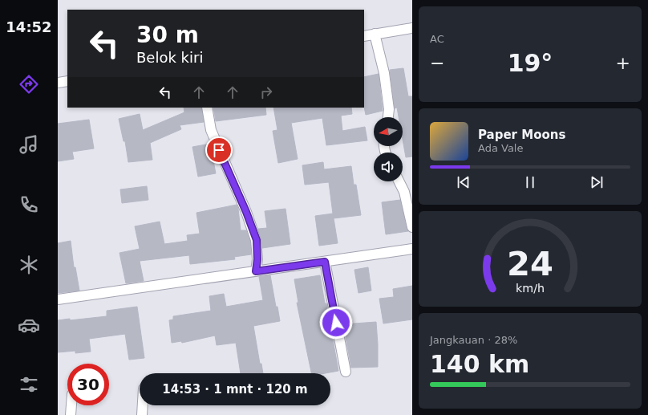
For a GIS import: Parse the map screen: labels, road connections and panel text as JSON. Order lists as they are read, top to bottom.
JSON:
{
  "north": "left",
  "page": {
    "tabs": "14:52",
    "tile": [
      "AC",
      ["Jangkauan · 28%", "140 km"]
    ],
    "turn": ["30 m", "Belok kiri"],
    "heat": ["−", "19°", "+"],
    "song": ["Paper Moons", "Ada Vale"],
    "limit": "30",
    "trip": "14:53 · 1 mnt · 120 m",
    "gauge": ["24", "km/h"]
  }
}
